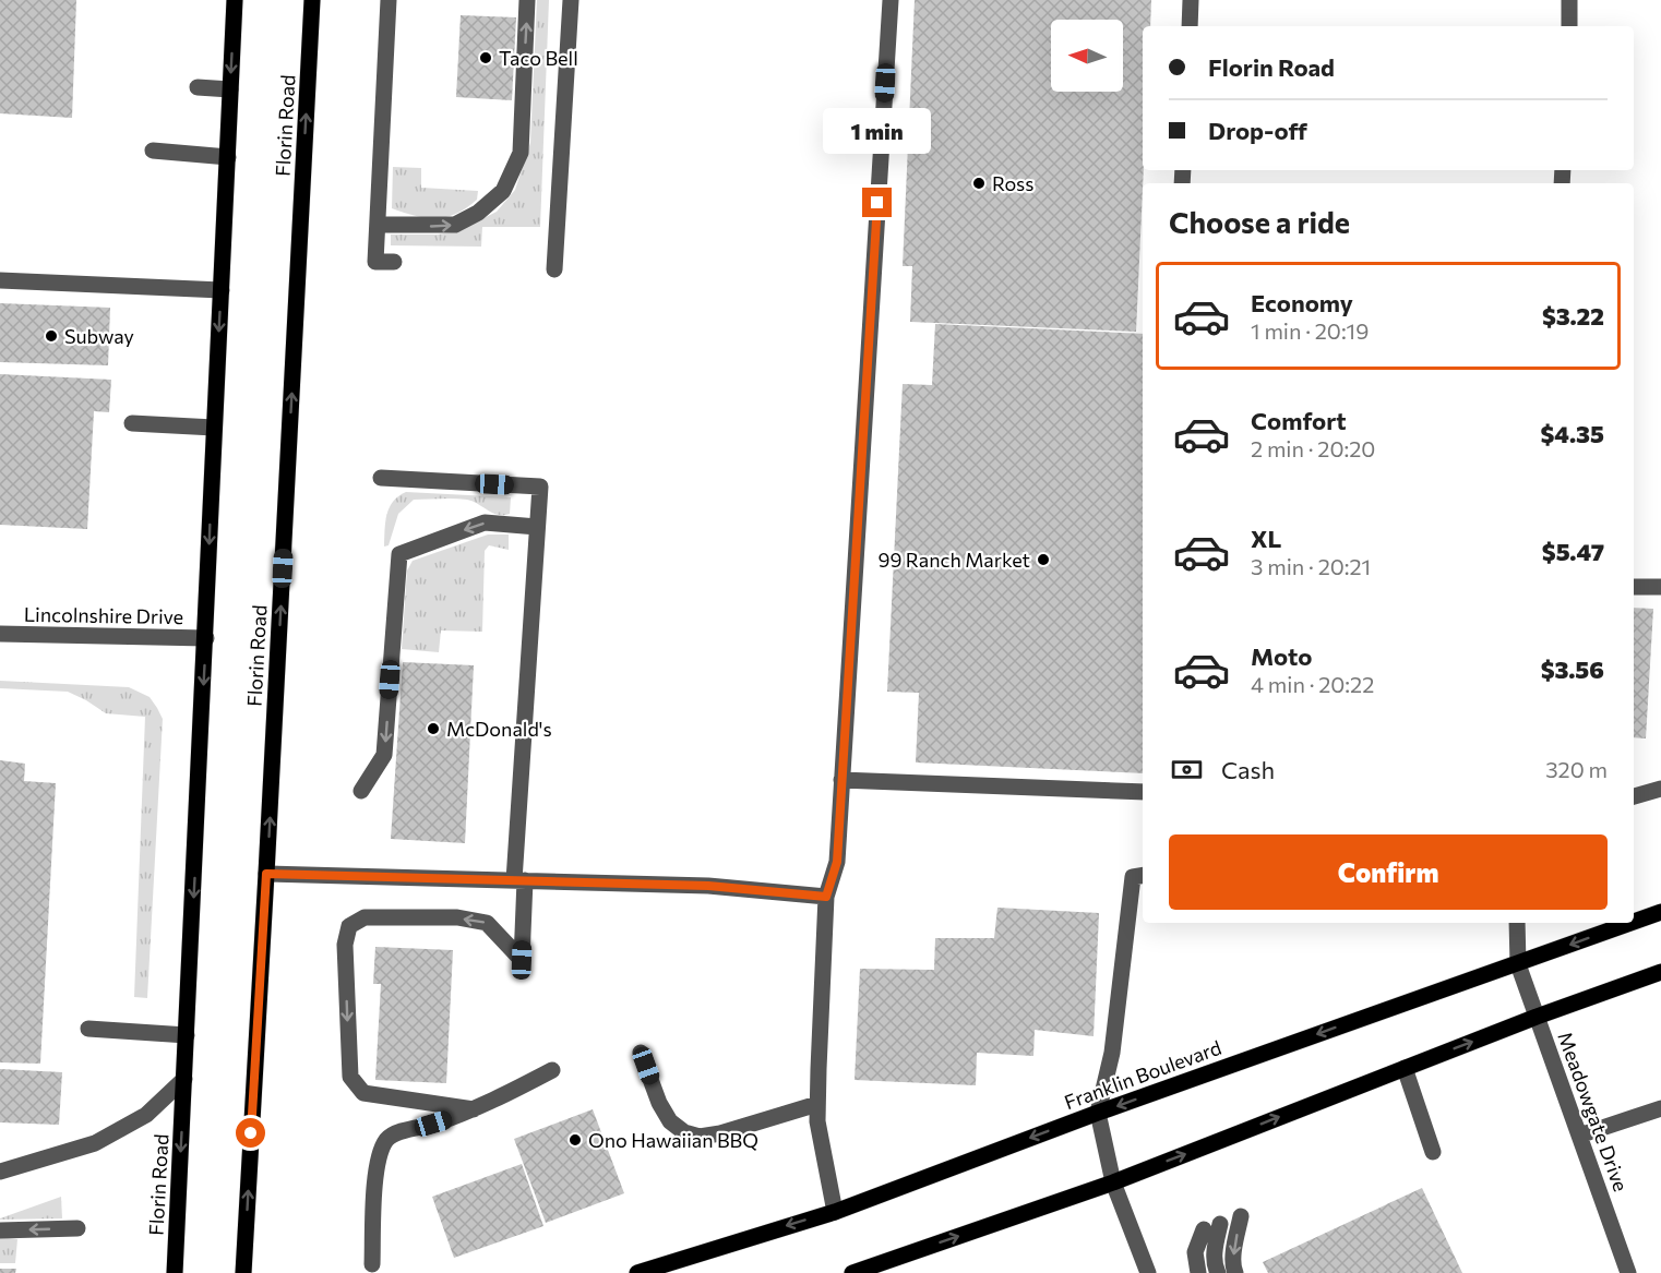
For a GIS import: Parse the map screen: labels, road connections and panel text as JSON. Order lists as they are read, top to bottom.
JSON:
{
  "streets": {
    "main road": ["Florin Road", "Franklin Boulevard"],
    "street": ["Lincolnshire Drive", "Meadowgate Drive"]
  },
  "crossings": [
    ["Florin Road", "Lincolnshire Drive"],
    ["Franklin Boulevard", "Meadowgate Drive"]
  ],
  "places": [
    "Taco Bell",
    "Ross",
    "Subway",
    "99 Ranch Market",
    "McDonald's",
    "Ono Hawaiian BBQ"
  ],
  "north": "left",
  "page": {
    "banner": ["Florin Road", "Drop-off"],
    "bubble": "1 min",
    "heading": "Choose a ride",
    "list": [
      {
        "name": "Economy",
        "note": "1 min · 20:19",
        "value": "$3.22"
      },
      {
        "name": "Comfort",
        "note": "2 min · 20:20",
        "value": "$4.35"
      },
      {
        "name": "XL",
        "note": "3 min · 20:21",
        "value": "$5.47"
      },
      {
        "name": "Moto",
        "note": "4 min · 20:22",
        "value": "$3.56"
      }
    ],
    "pay": ["Cash", "320 m"],
    "buttons": "Confirm"
  }
}
